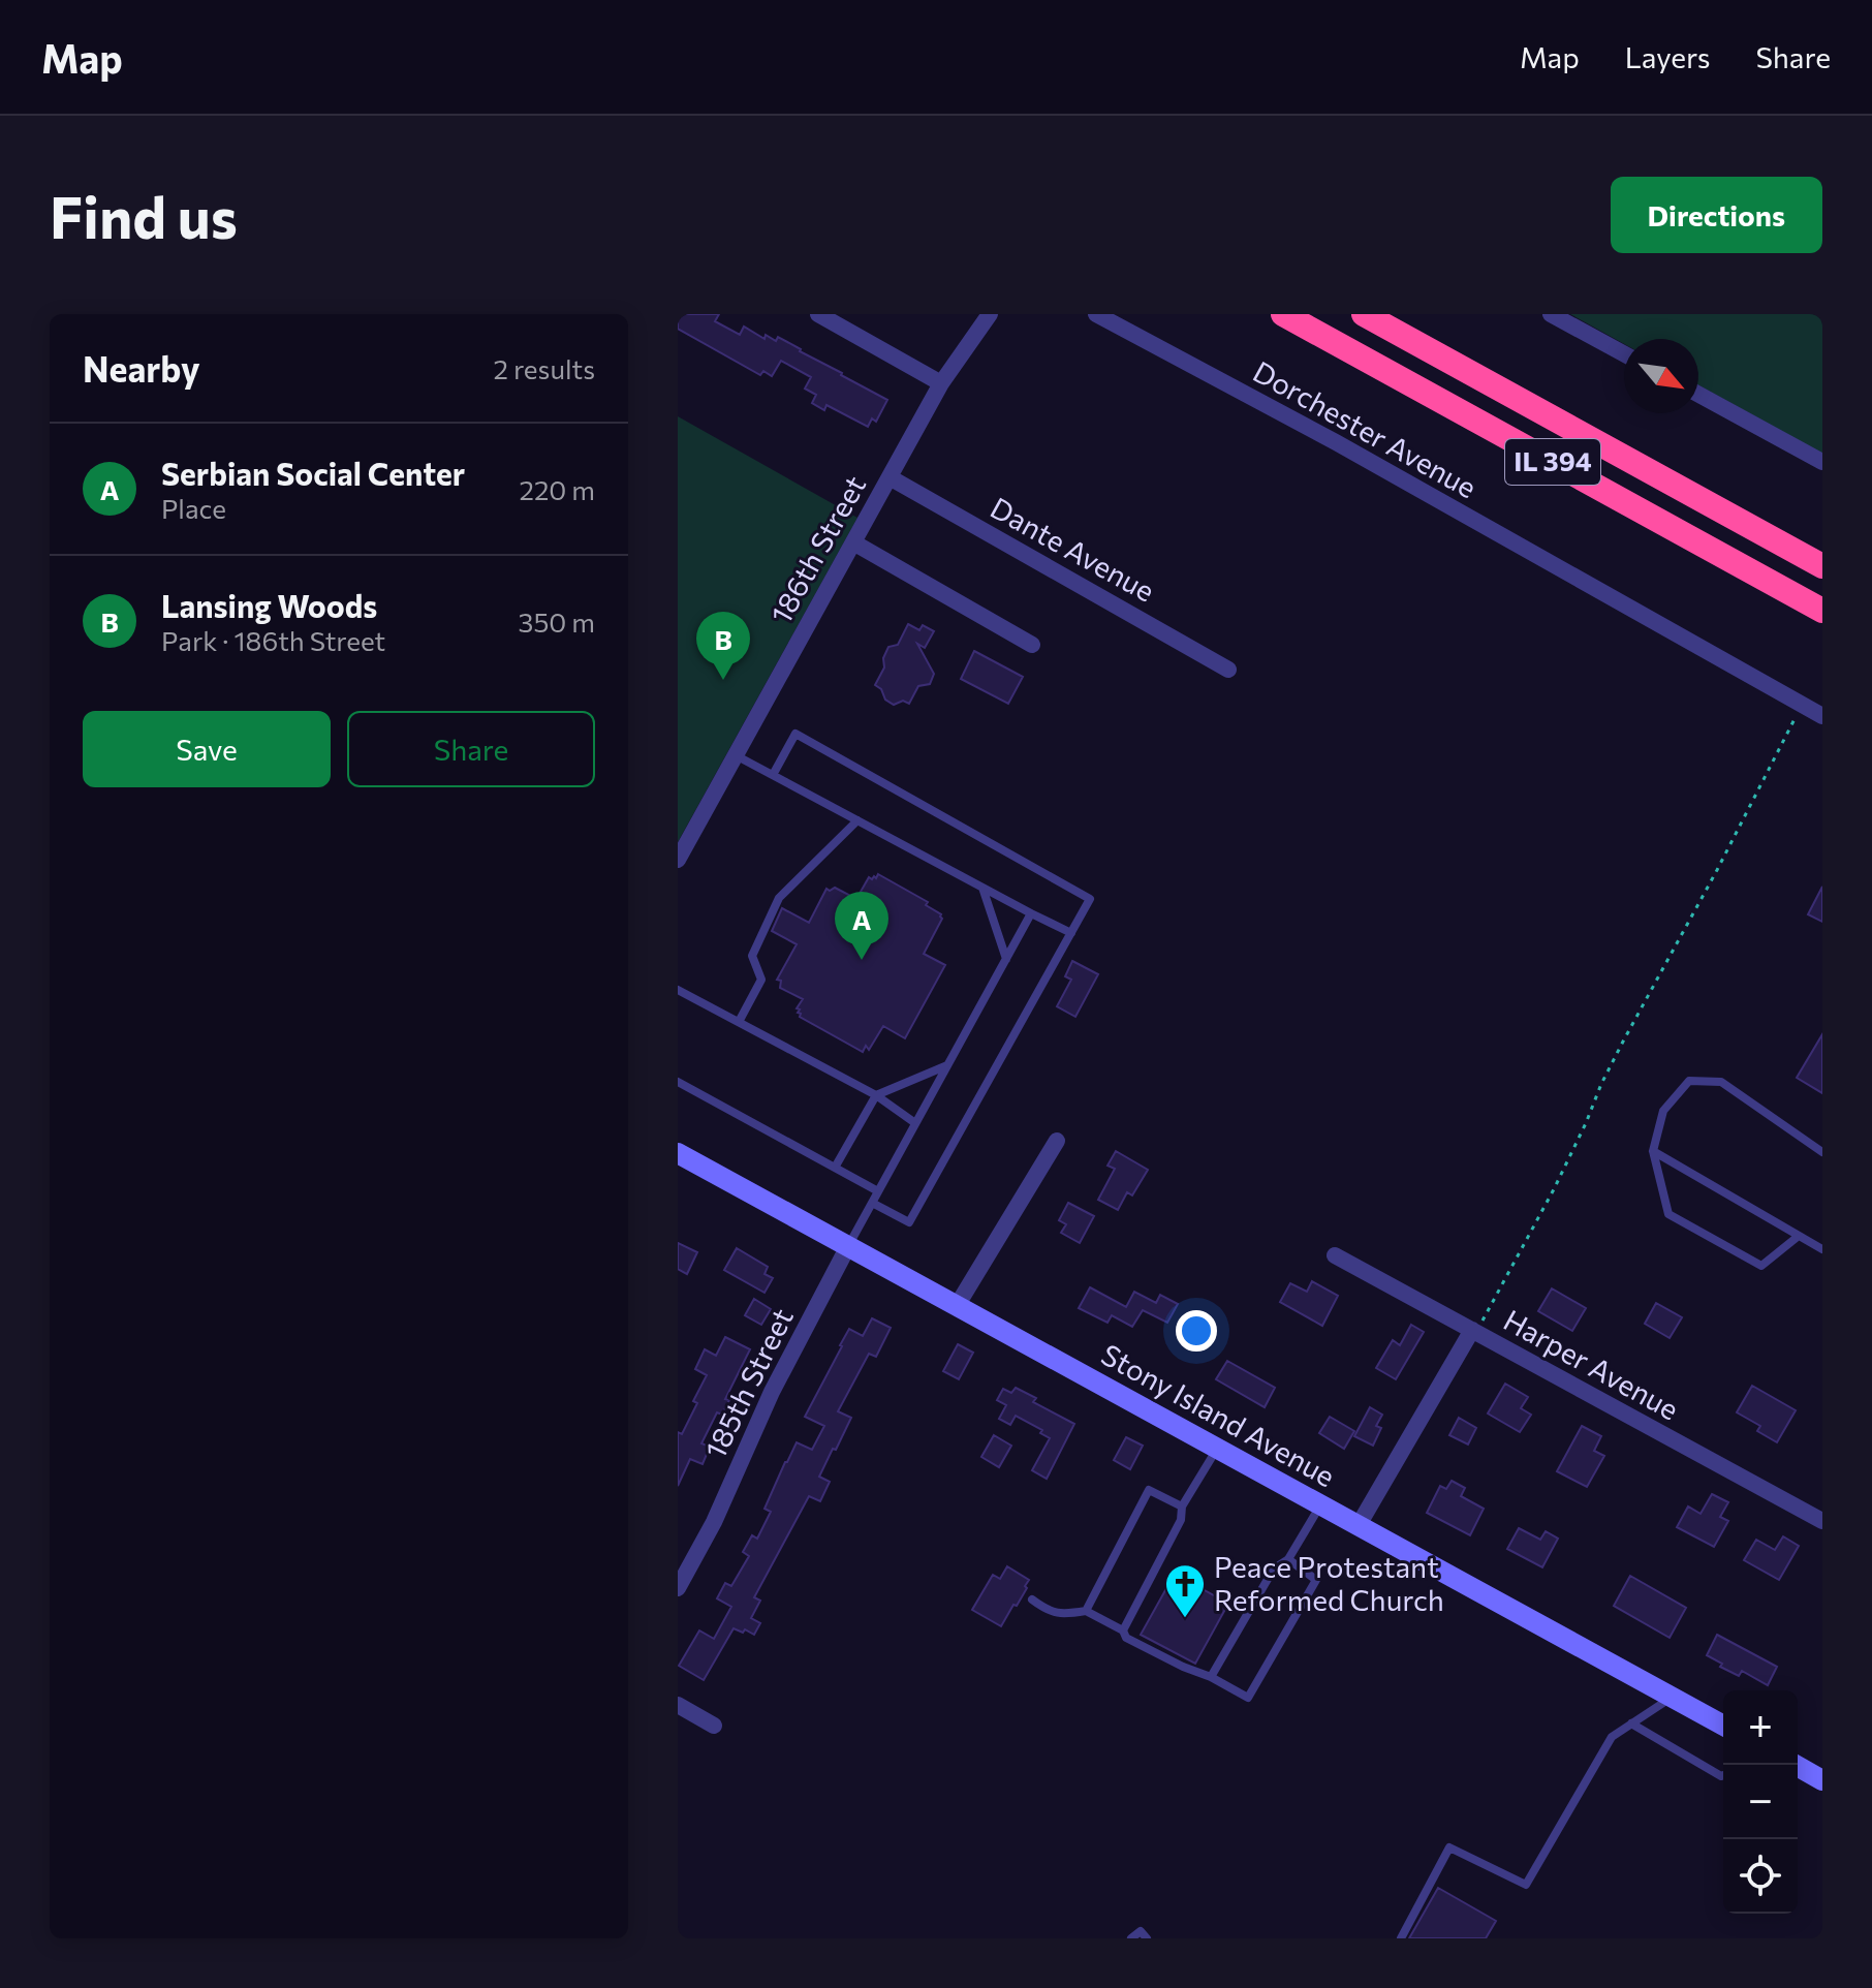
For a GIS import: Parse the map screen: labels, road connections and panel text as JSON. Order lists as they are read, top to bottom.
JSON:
{
  "streets": {
    "highway": ["IL 394"],
    "street": [
      "Dorchester Avenue",
      "186th Street",
      "Dante Avenue",
      "Harper Avenue",
      "185th Street",
      "Stony Island Avenue"
    ]
  },
  "crossings": [
    ["186th Street", "Dante Avenue"],
    ["185th Street", "Stony Island Avenue"]
  ],
  "places": {
    "church": ["Peace Protestant Reformed Church"]
  },
  "north": "bottom right",
  "page": {
    "header": "Map",
    "nav": ["Map", "Layers", "Share"],
    "buttons": [
      "Directions",
      ["Save", "Share"]
    ],
    "title": "Find us",
    "heading": ["Nearby", "2 results"],
    "list": [
      {
        "mark": "A",
        "name": "Serbian Social Center",
        "note": "Place",
        "value": "220 m"
      },
      {
        "mark": "B",
        "name": "Lansing Woods",
        "note": "Park · 186th Street",
        "value": "350 m"
      }
    ],
    "pins": ["B", "A"],
    "map_buttons": ["+", "−"]
  }
}
